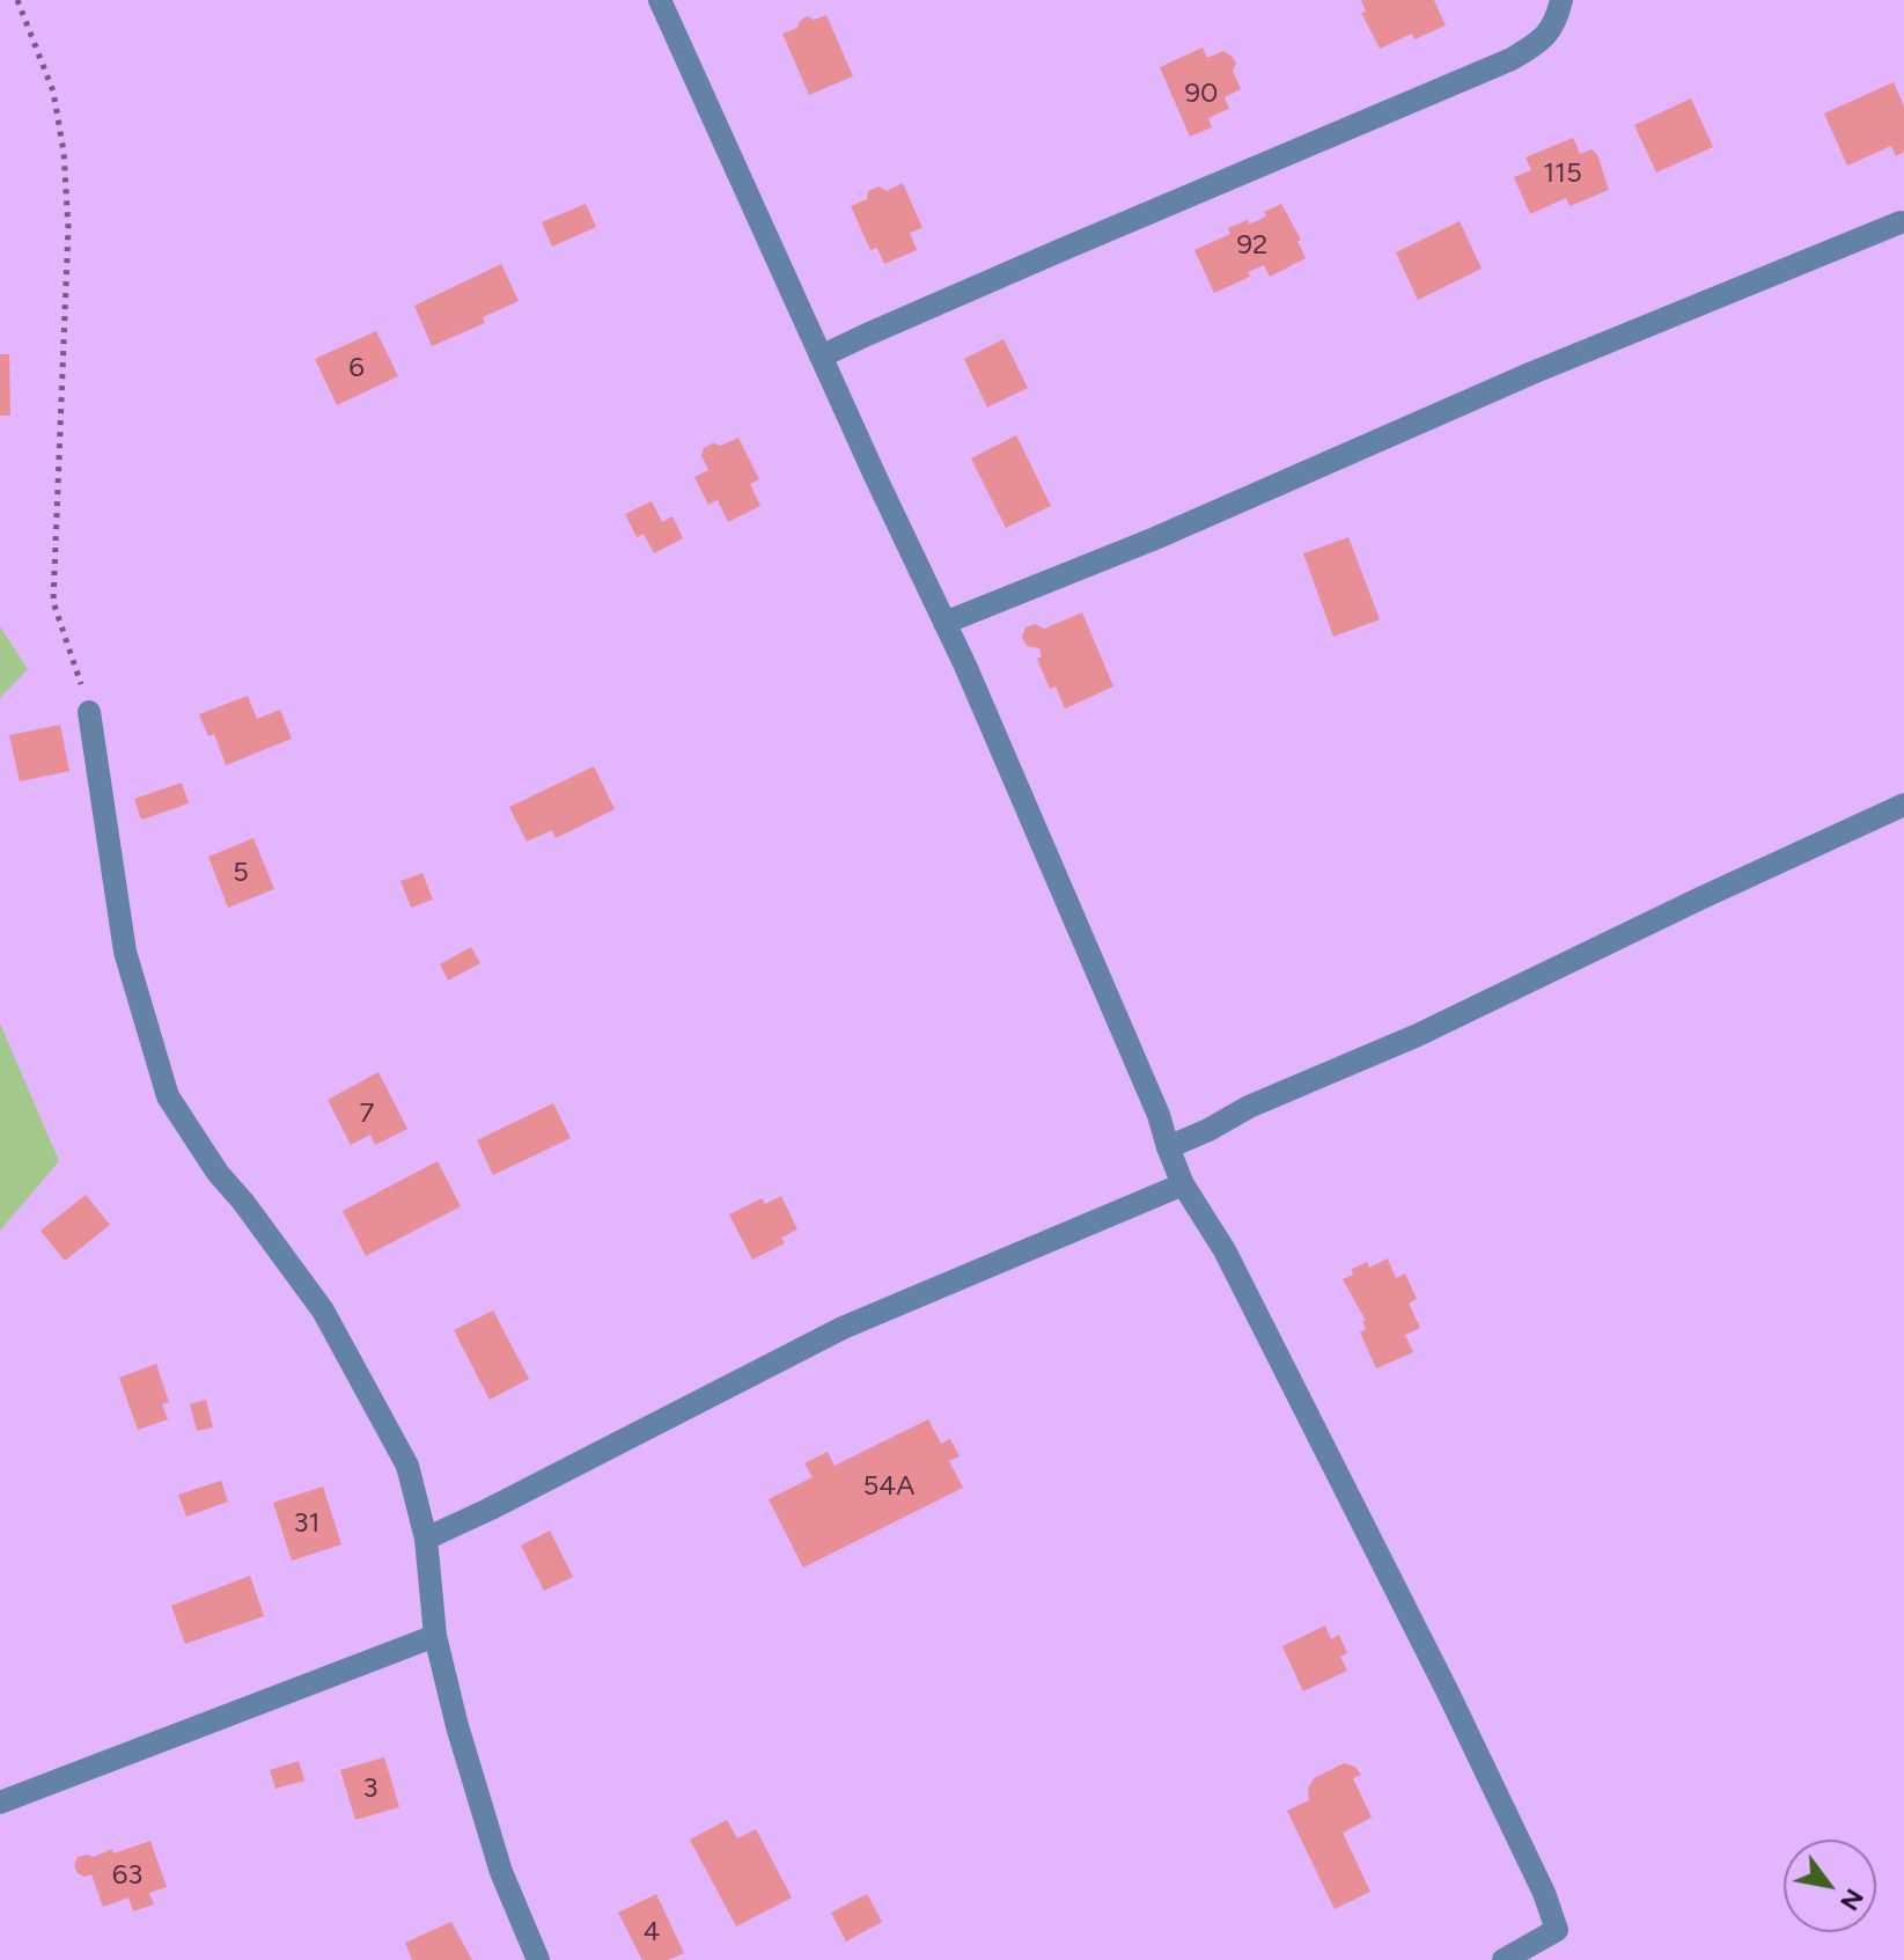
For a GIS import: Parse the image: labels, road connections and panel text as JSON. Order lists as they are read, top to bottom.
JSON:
{
  "house_numbers": [
    "90",
    "115",
    "92",
    "6",
    "5",
    "7",
    "54A",
    "31",
    "3",
    "63",
    "4"
  ],
  "north": "bottom right"
}
